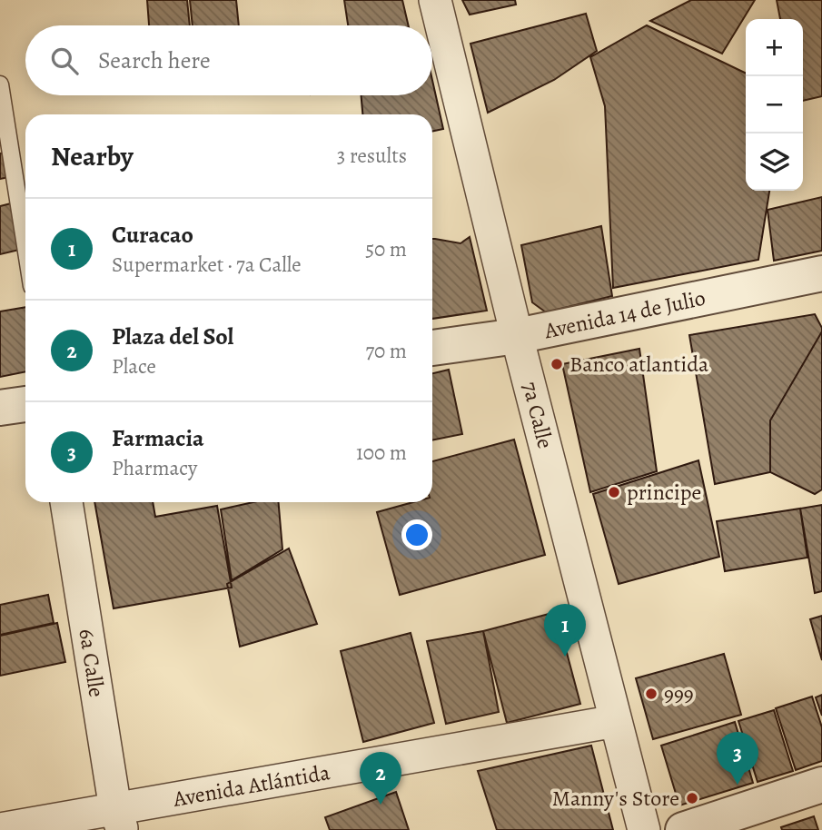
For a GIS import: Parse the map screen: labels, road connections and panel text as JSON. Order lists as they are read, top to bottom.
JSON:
{
  "streets": {
    "street": [
      "Avenida 14 de Julio",
      "7a Calle",
      "6a Calle",
      "Avenida Atlántida"
    ]
  },
  "crossings": [
    ["Avenida 14 de Julio", "7a Calle"],
    ["7a Calle", "Avenida Atlántida"],
    ["6a Calle", "Avenida Atlántida"]
  ],
  "places": [
    "Banco atlantida",
    "principe",
    "999",
    "Manny's Store"
  ],
  "page": {
    "map_buttons": ["+", "−"],
    "search": "Search here",
    "heading": ["Nearby", "3 results"],
    "list": [
      {
        "mark": "1",
        "name": "Curacao",
        "note": "Supermarket · 7a Calle",
        "value": "50 m"
      },
      {
        "mark": "2",
        "name": "Plaza del Sol",
        "note": "Place",
        "value": "70 m"
      },
      {
        "mark": "3",
        "name": "Farmacia",
        "note": "Pharmacy",
        "value": "100 m"
      }
    ],
    "pins": ["1", "3", "2"]
  }
}
